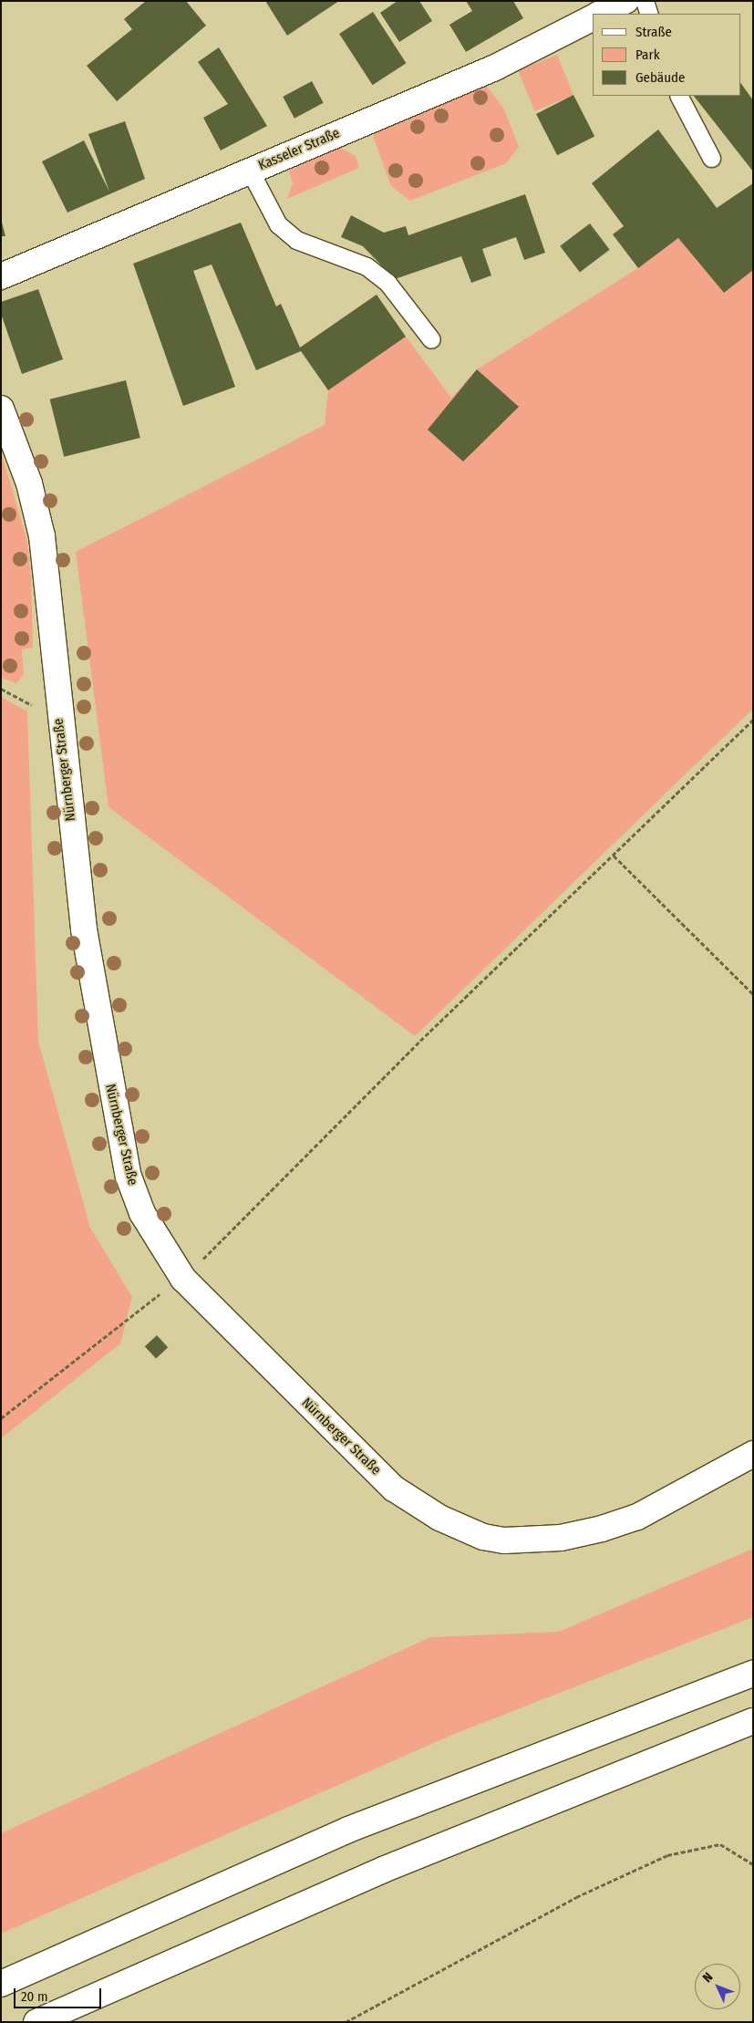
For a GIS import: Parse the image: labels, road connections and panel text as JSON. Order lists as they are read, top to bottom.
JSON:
{
  "streets": {
    "main road": ["Kasseler Straße", "Nürnberger Straße"]
  },
  "legend": ["Straße", "Park", "Gebäude"],
  "scale_bar": "20 m",
  "north": "top left"
}
